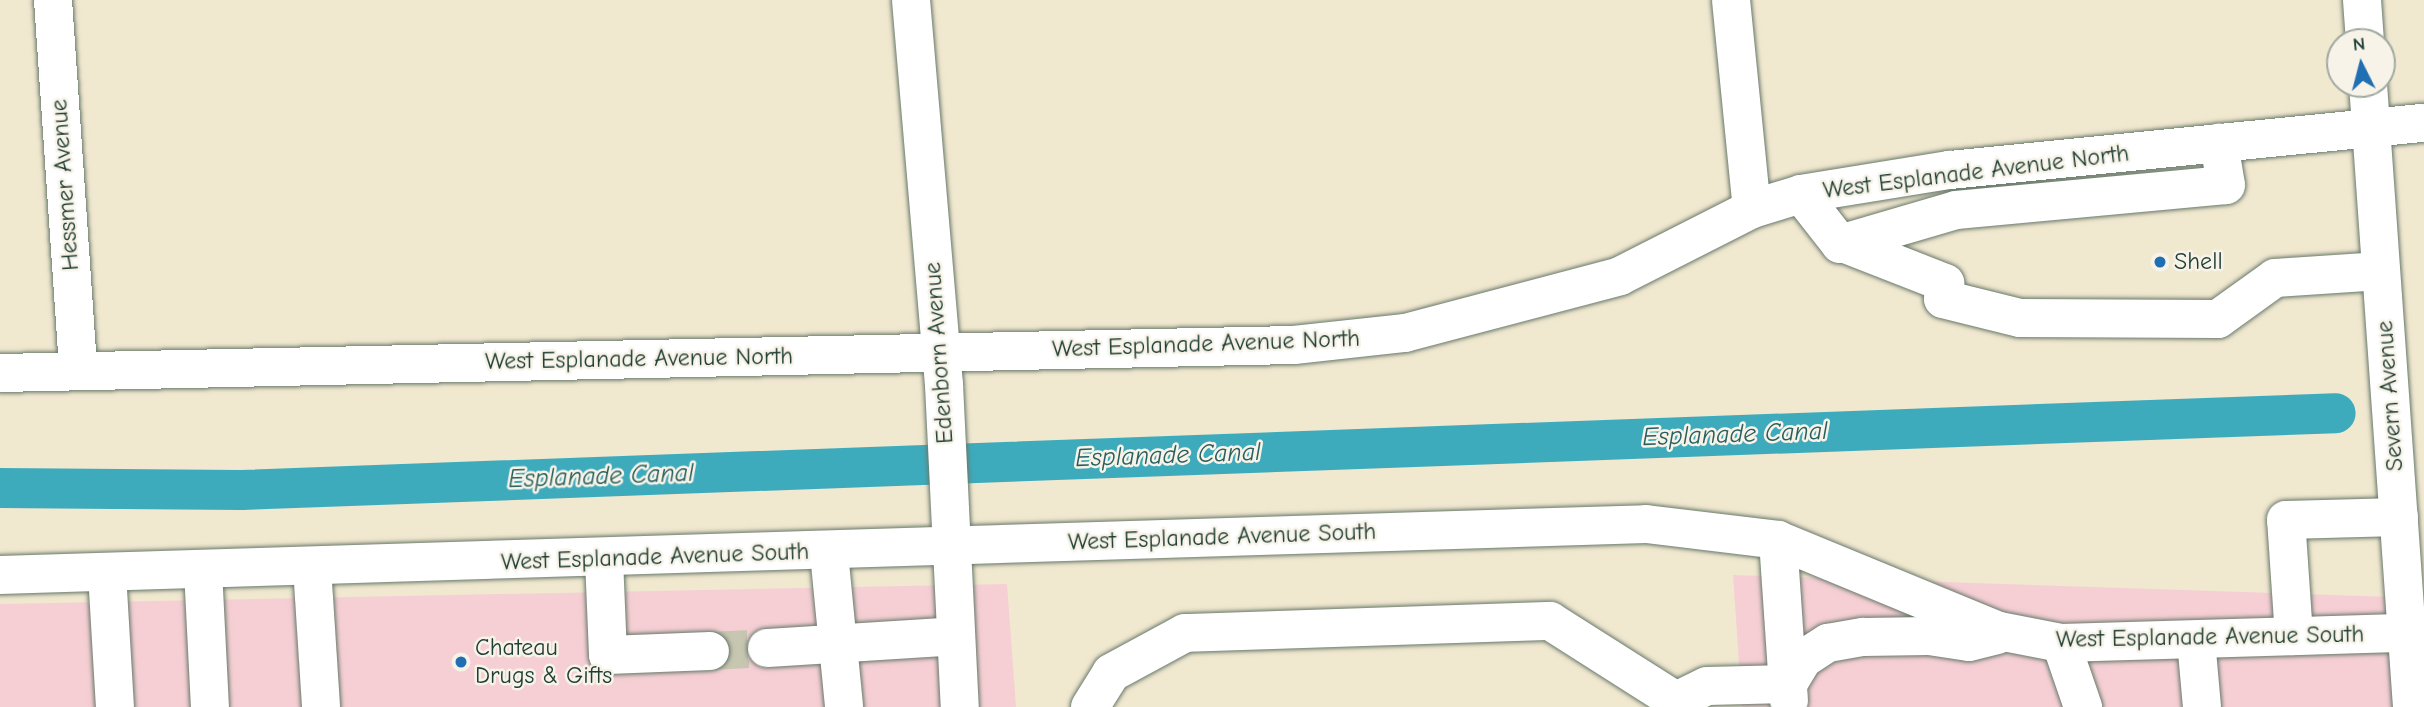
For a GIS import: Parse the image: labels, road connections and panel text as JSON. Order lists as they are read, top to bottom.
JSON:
{
  "streets": {
    "main road": [
      "West Esplanade Avenue North",
      "Hessmer Avenue",
      "Edenborn Avenue",
      "Severn Avenue",
      "West Esplanade Avenue South"
    ]
  },
  "crossings": [
    ["West Esplanade Avenue North", "Hessmer Avenue"],
    ["West Esplanade Avenue North", "Edenborn Avenue"],
    ["West Esplanade Avenue North", "Severn Avenue"],
    ["Edenborn Avenue", "West Esplanade Avenue South"],
    ["Severn Avenue", "West Esplanade Avenue South"]
  ],
  "water": ["Esplanade Canal"],
  "places": ["Shell", "Chateau Drugs & Gifts"],
  "north": "top"
}
